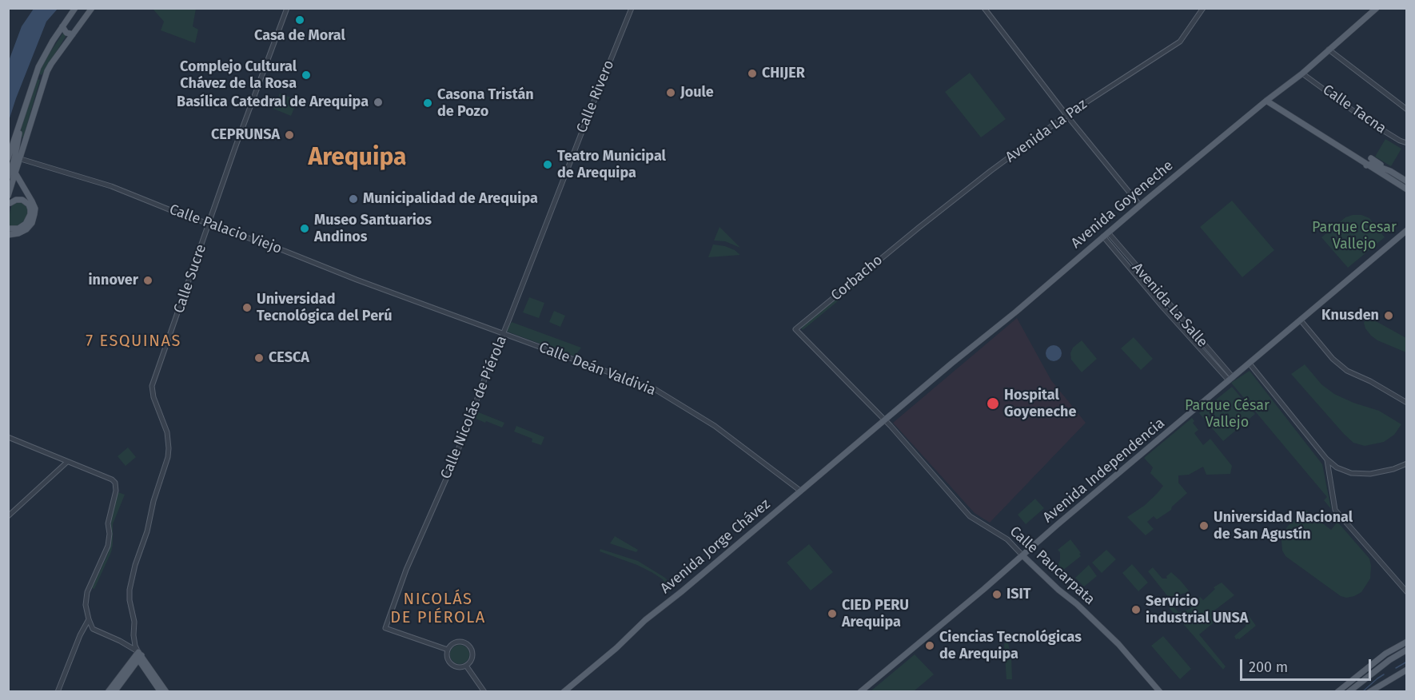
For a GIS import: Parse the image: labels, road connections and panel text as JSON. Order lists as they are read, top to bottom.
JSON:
{
  "streets": {
    "main road": [
      "Avenida Goyeneche",
      "Avenida Independencia",
      "Avenida Jorge Chávez",
      "Calle Paucarpata"
    ],
    "street": [
      "Calle Rivero",
      "Calle Tacna",
      "Avenida La Paz",
      "Calle Palacio Viejo",
      "Corbacho",
      "Calle Sucre",
      "Avenida La Salle",
      "Calle Deán Valdivia",
      "Calle Nicolás de Piérola"
    ]
  },
  "crossings": [
    ["Calle Rivero", "Calle Nicolás de Piérola"],
    ["Calle Tacna", "Avenida Goyeneche"],
    ["Avenida La Paz", "Corbacho"],
    ["Avenida Goyeneche", "Avenida La Salle"],
    ["Avenida Goyeneche", "Avenida Jorge Chávez"],
    ["Avenida Goyeneche", "Calle Paucarpata"],
    ["Calle Palacio Viejo", "Calle Sucre"],
    ["Calle Palacio Viejo", "Calle Deán Valdivia"],
    ["Corbacho", "Calle Paucarpata"],
    ["Avenida La Salle", "Avenida Independencia"],
    ["Calle Deán Valdivia", "Calle Nicolás de Piérola"],
    ["Calle Deán Valdivia", "Avenida Jorge Chávez"],
    ["Avenida Independencia", "Calle Paucarpata"],
    ["Avenida Jorge Chávez", "Calle Paucarpata"]
  ],
  "districts": ["Arequipa", "7 ESQUINAS", "NICOLÁS DE PIÉROLA"],
  "parks": ["Parque Cesar Vallejo", "Parque César Vallejo"],
  "places": [
    "Casa de Moral",
    "CHIJER",
    "Complejo Cultural Chávez de la Rosa",
    "Joule",
    "Basílica Catedral de Arequipa",
    "Casona Tristán de Pozo",
    "CEPRUNSA",
    "Teatro Municipal de Arequipa",
    "Municipalidad de Arequipa",
    "Museo Santuarios Andinos",
    "innover",
    "Universidad Tecnológica del Perú",
    "Knusden",
    "CESCA",
    "Hospital Goyeneche",
    "Universidad Nacional de San Agustín",
    "ISIT",
    "Servicio industrial UNSA",
    "CIED PERU Arequipa",
    "Ciencias Tecnológicas de Arequipa"
  ],
  "scale_bar": "200 m"
}
